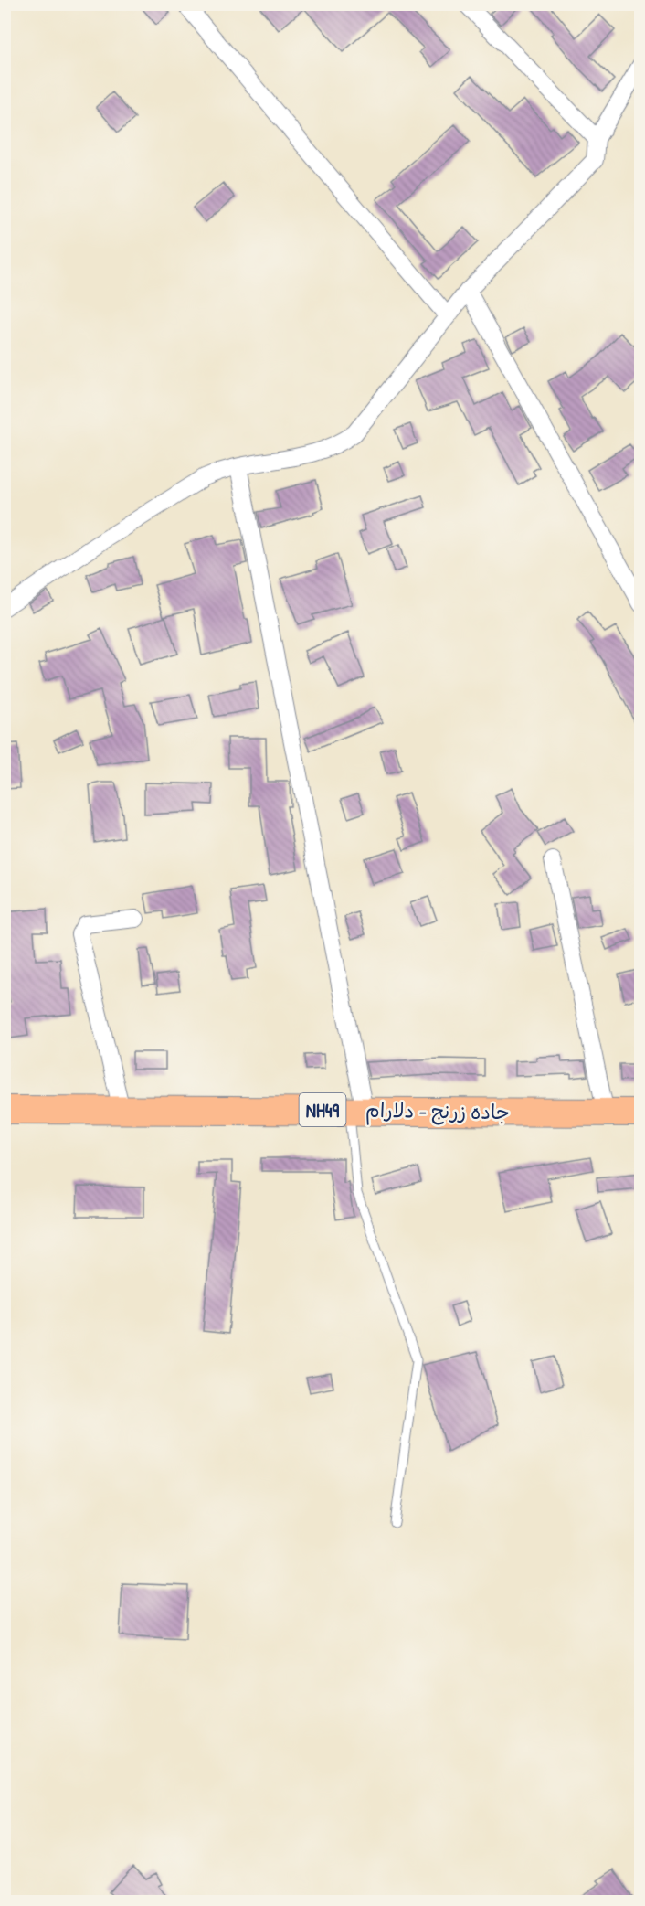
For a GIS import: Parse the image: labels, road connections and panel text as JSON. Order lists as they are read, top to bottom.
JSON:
{
  "streets": {
    "highway": ["NH49", "جاده زرنج - دلارام"]
  }
}
